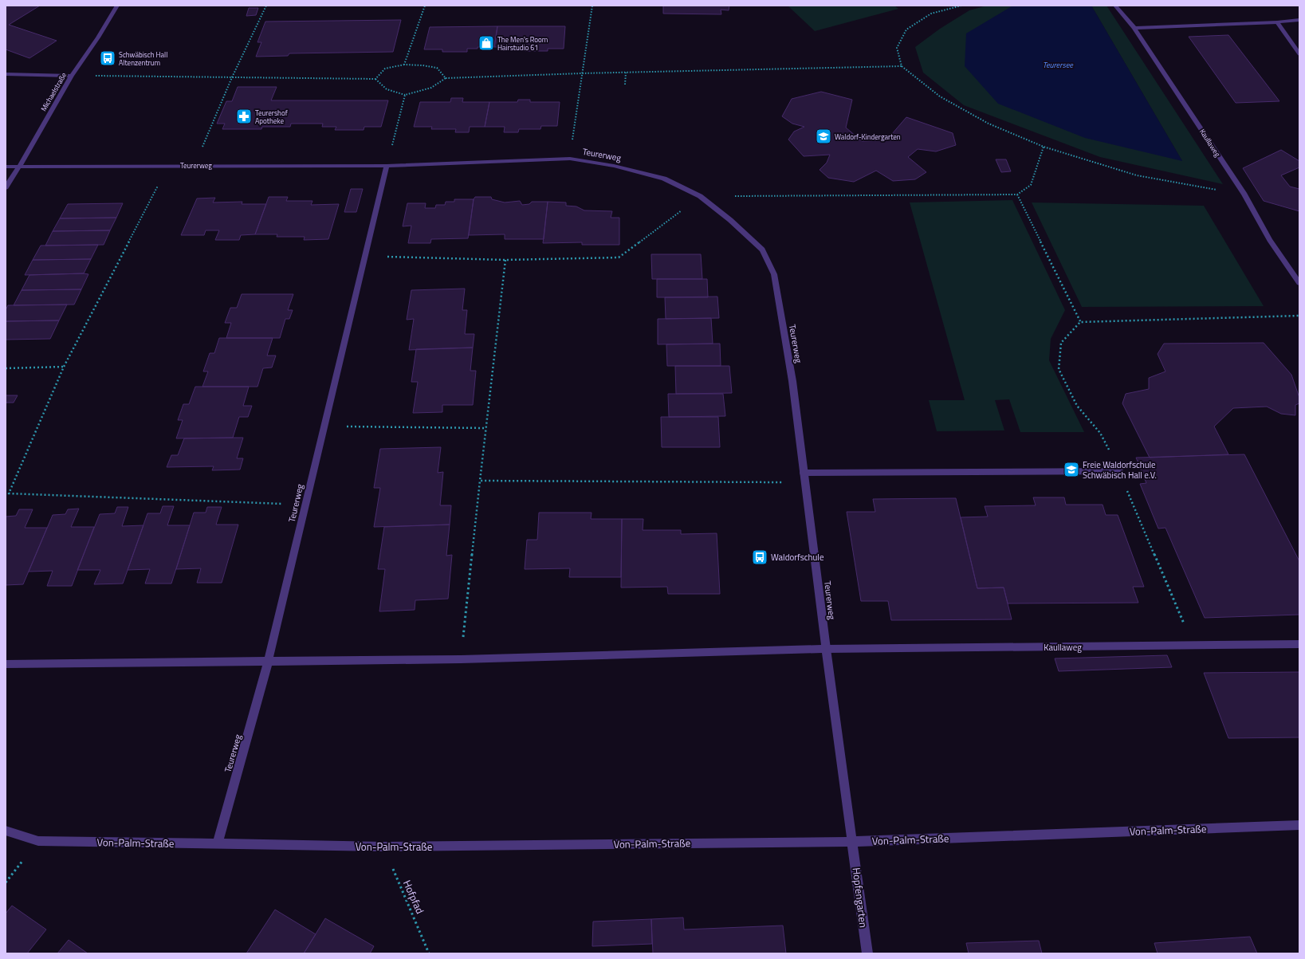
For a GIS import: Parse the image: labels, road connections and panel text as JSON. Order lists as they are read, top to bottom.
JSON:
{
  "streets": {
    "street": [
      "Michaelstraße",
      "Kaullaweg",
      "Teurerweg",
      "Von-Palm-Straße",
      "Hopfengarten"
    ],
    "path": ["Hofpfad"]
  },
  "crossings": [
    ["Michaelstraße", "Teurerweg"],
    ["Kaullaweg", "Teurerweg"],
    ["Teurerweg", "Von-Palm-Straße"],
    ["Teurerweg", "Hopfengarten"],
    ["Von-Palm-Straße", "Hofpfad"],
    ["Von-Palm-Straße", "Hopfengarten"]
  ],
  "water": ["Teurersee"],
  "places": {
    "shop": ["The Men's Room Hairstudio 61"],
    "bus stop": ["Schwäbisch Hall Altenzentrum", "Waldorfschule"],
    "pharmacy": ["Teurershof Apotheke"],
    "school or university": ["Waldorf-Kindergarten", "Freie Waldorfschule Schwäbisch Hall e.V."]
  }
}
